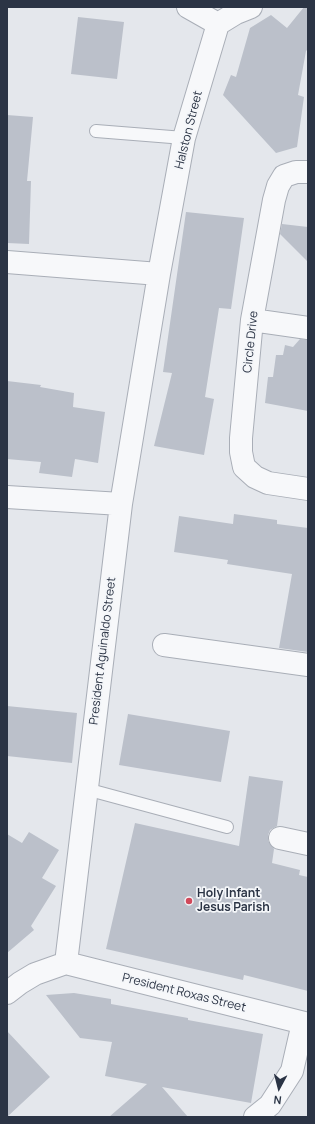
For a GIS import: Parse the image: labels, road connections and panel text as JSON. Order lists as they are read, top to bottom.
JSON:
{
  "streets": {
    "street": [
      "Halston Street",
      "Circle Drive",
      "President Aguinaldo Street",
      "President Roxas Street"
    ]
  },
  "crossings": [
    ["Halston Street", "President Aguinaldo Street"],
    ["President Aguinaldo Street", "President Roxas Street"]
  ],
  "places": ["Holy Infant Jesus Parish"],
  "north": "bottom"
}
